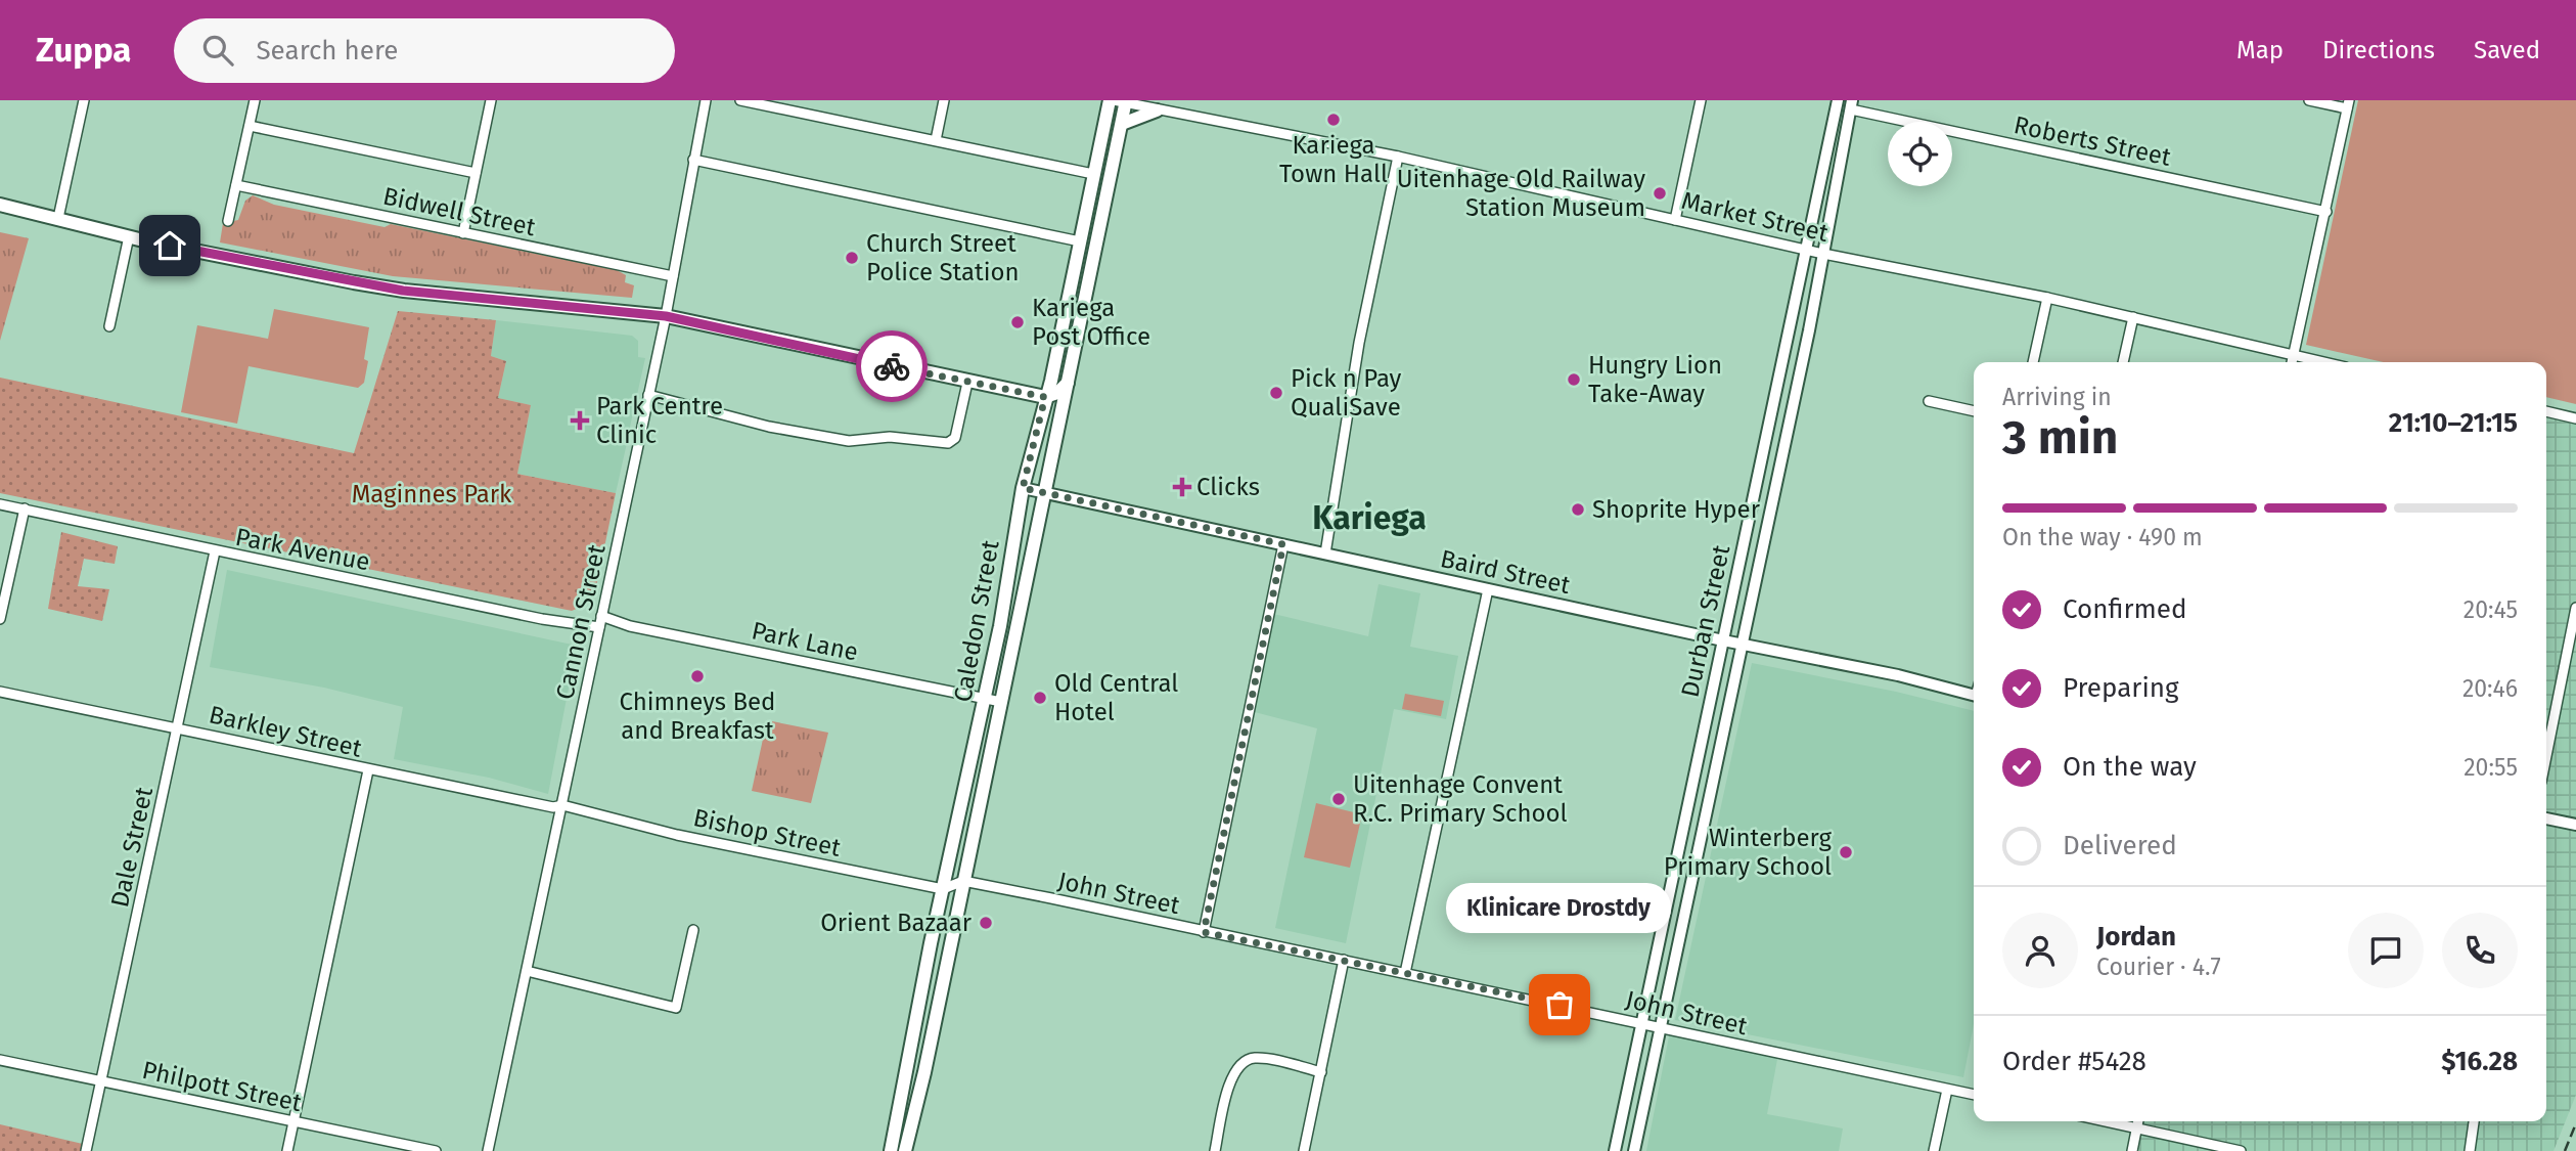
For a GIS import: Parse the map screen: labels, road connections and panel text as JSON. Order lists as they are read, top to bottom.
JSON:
{
  "streets": {
    "main road": ["Caledon Street"],
    "street": [
      "Roberts Street",
      "Bidwell Street",
      "Market Street",
      "Park Avenue",
      "Baird Street",
      "Durban Street",
      "Cannon Street",
      "Park Lane",
      "Barkley Street",
      "Bishop Street",
      "Dale Street",
      "John Street",
      "Philpott Street"
    ]
  },
  "crossings": [
    ["Roberts Street", "Durban Street"],
    ["Bidwell Street", "Cannon Street"],
    ["Market Street", "Caledon Street"],
    ["Market Street", "Durban Street"],
    ["Park Avenue", "Cannon Street"],
    ["Park Avenue", "Dale Street"],
    ["Baird Street", "Caledon Street"],
    ["Baird Street", "Durban Street"],
    ["Caledon Street", "Park Lane"],
    ["Caledon Street", "Bishop Street"],
    ["Caledon Street", "John Street"],
    ["Durban Street", "John Street"],
    ["Cannon Street", "Park Lane"],
    ["Cannon Street", "Barkley Street"],
    ["Cannon Street", "Bishop Street"],
    ["Barkley Street", "Bishop Street"],
    ["Barkley Street", "Dale Street"],
    ["Dale Street", "Philpott Street"]
  ],
  "districts": ["Kariega"],
  "parks": ["Maginnes Park"],
  "places": {
    "other": [
      "Kariega Town Hall",
      "Uitenhage Old Railway Station Museum",
      "Church Street Police Station",
      "Kariega Post Office",
      "Hungry Lion Take-Away",
      "Pick n Pay QualiSave",
      "Shoprite Hyper",
      "Chimneys Bed and Breakfast",
      "Old Central Hotel",
      "Uitenhage Convent R.C. Primary School",
      "Winterberg Primary School",
      "Orient Bazaar",
      "Klinicare Drostdy"
    ],
    "health": ["Park Centre Clinic", "Clicks"]
  },
  "page": {
    "header": "Zuppa",
    "search": "Search here",
    "nav": ["Map", "Directions", "Saved"],
    "heading": ["3 min", "Arriving in", "21:10–21:15"],
    "panel": [
      "Jordan",
      "Courier · 4.7",
      "Order #5428",
      "$16.28"
    ],
    "bar": "On the way · 490 m",
    "list": [
      ["Confirmed", "20:45"],
      ["Preparing", "20:46"],
      ["On the way", "20:55"],
      "Delivered"
    ],
    "bubble": "Klinicare Drostdy"
  }
}
